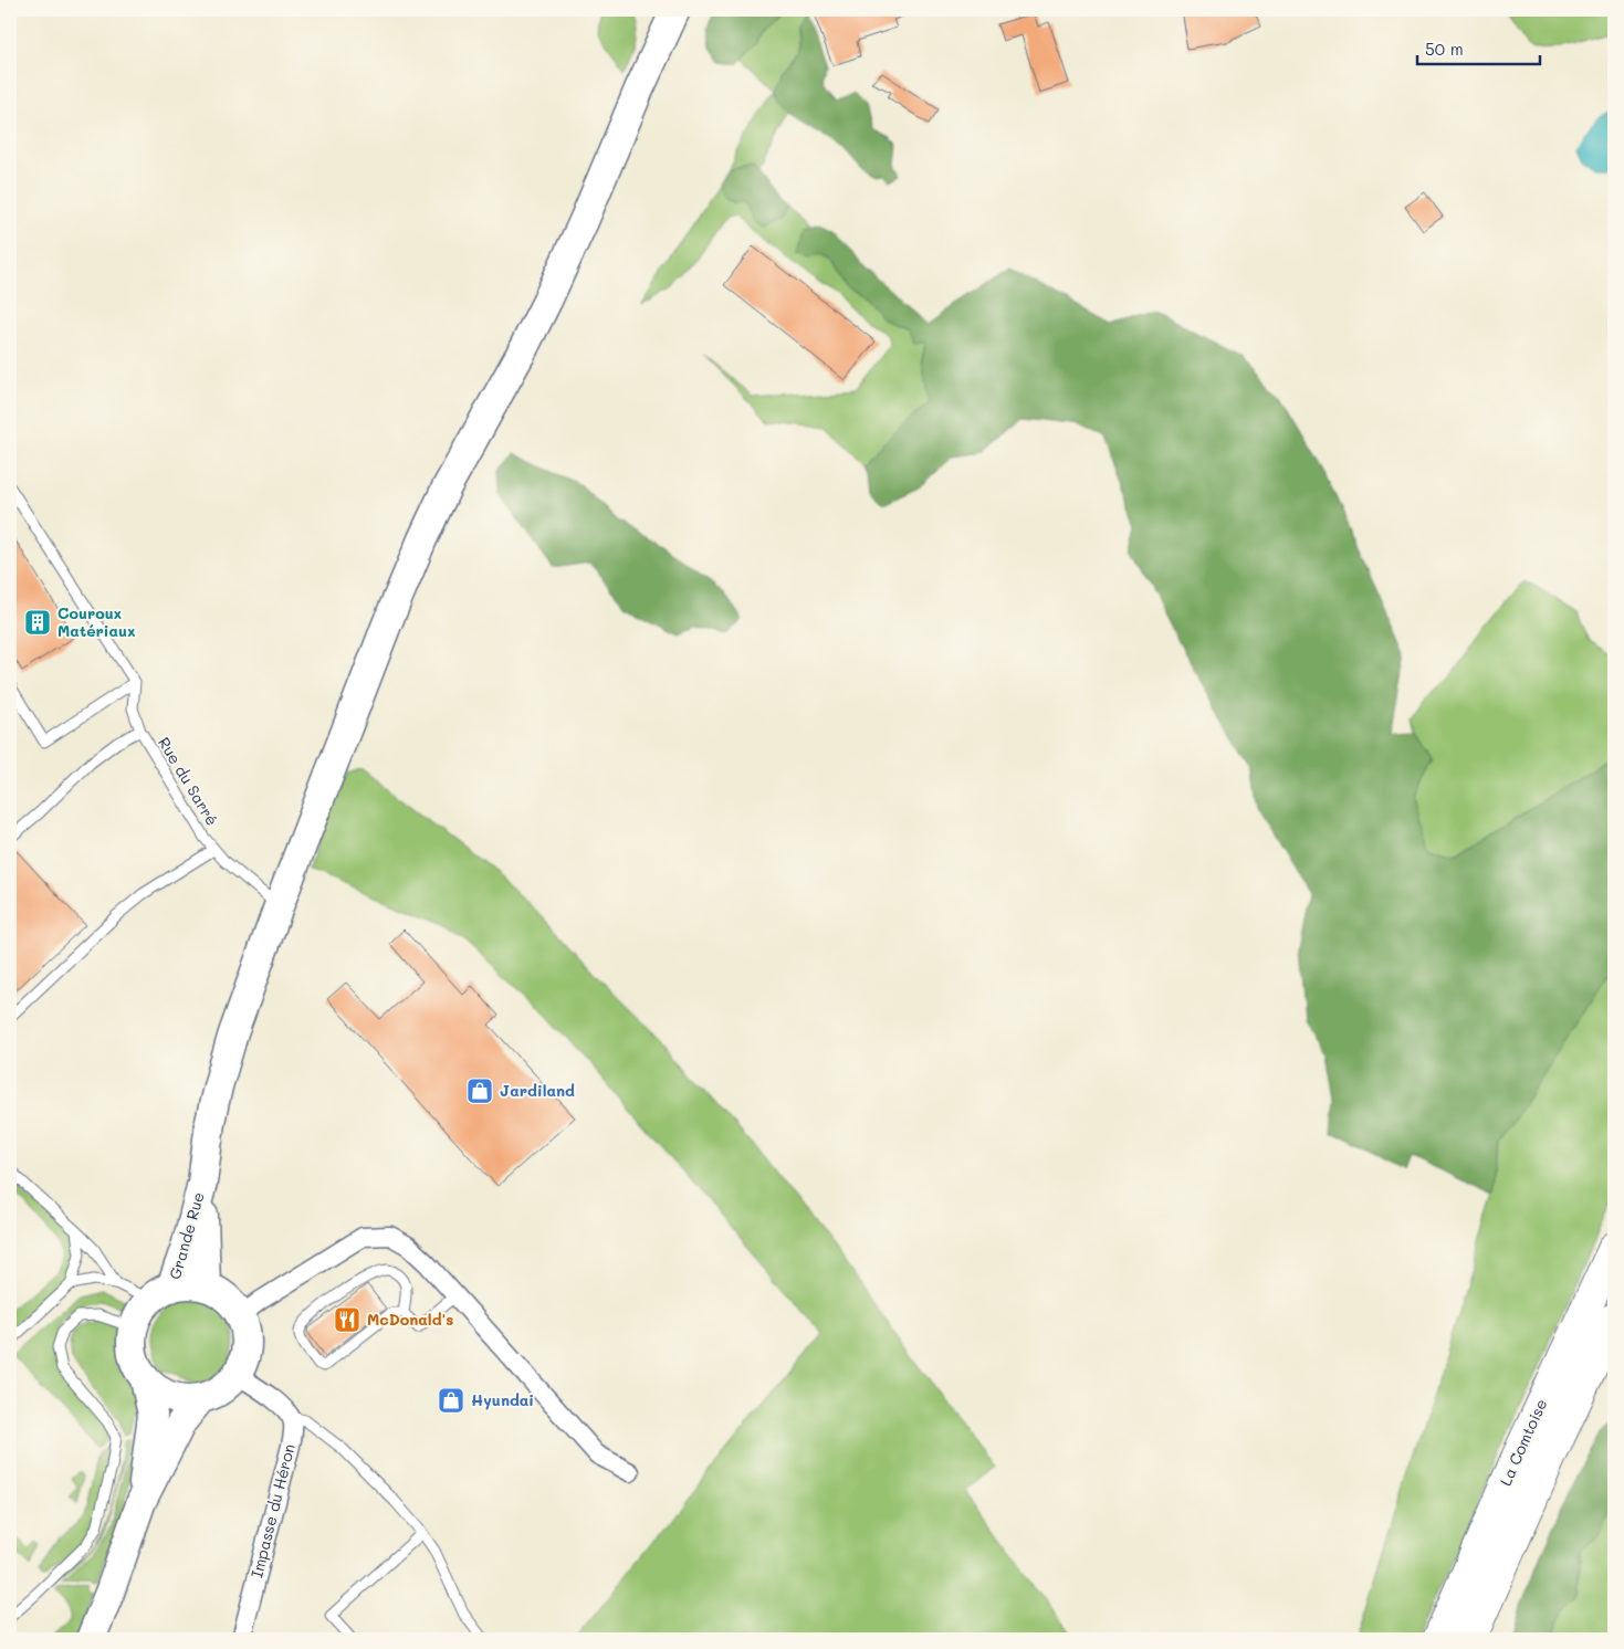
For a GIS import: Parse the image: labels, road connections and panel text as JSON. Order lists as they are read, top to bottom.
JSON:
{
  "streets": {
    "highway": ["La Comtoise"],
    "main road": ["Grande Rue"],
    "street": ["Impasse du Héron"],
    "lane": ["Rue du Sarré"]
  },
  "crossings": [
    ["Rue du Sarré", "Grande Rue"]
  ],
  "places": {
    "building": ["Couroux Matériaux"],
    "shop": ["Jardiland", "Hyundai"],
    "restaurant": ["McDonald's"]
  },
  "scale_bar": "50 m"
}
